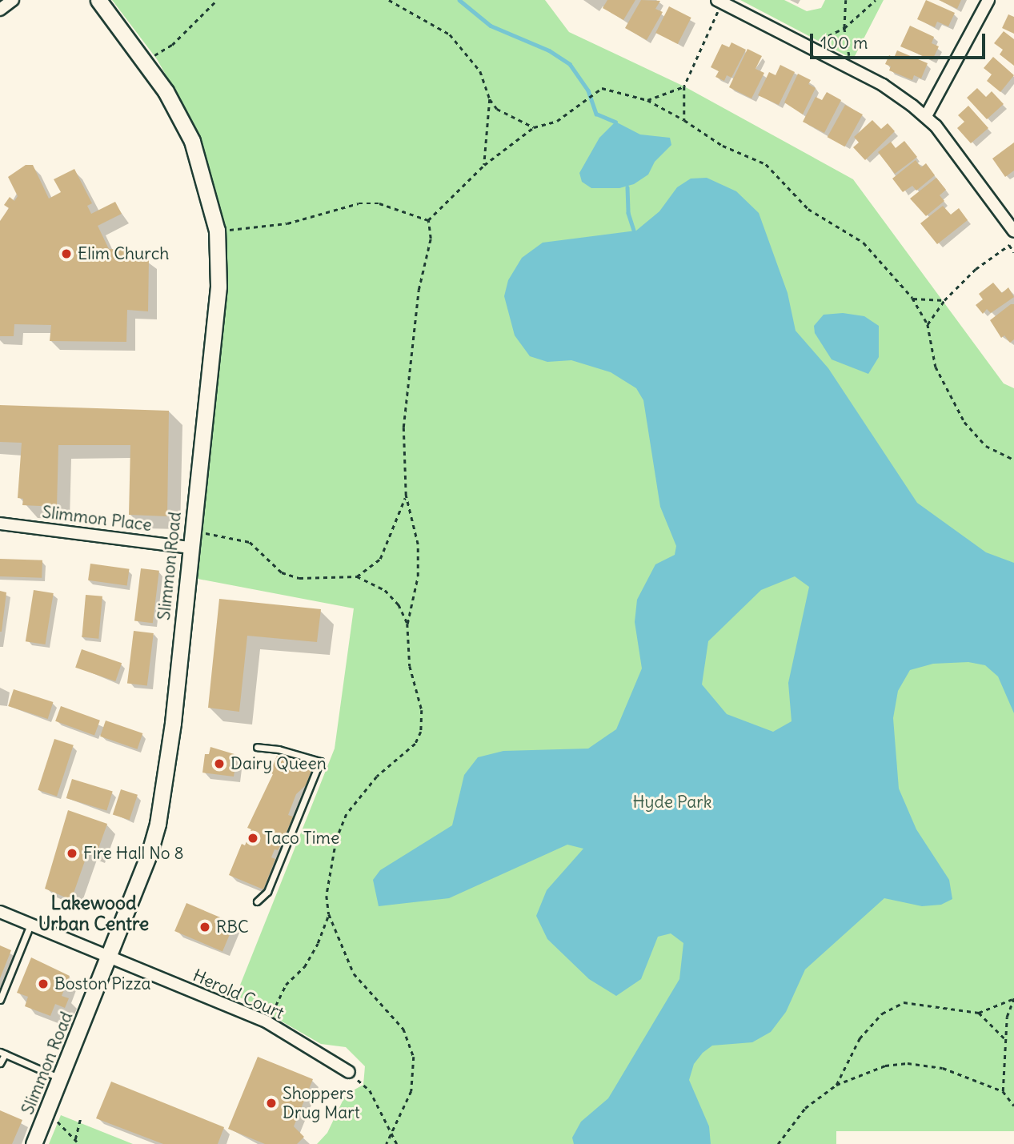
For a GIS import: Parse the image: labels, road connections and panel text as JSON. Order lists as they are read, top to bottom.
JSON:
{
  "streets": {
    "street": ["Slimmon Place", "Slimmon Road", "Herold Court"]
  },
  "crossings": [
    ["Slimmon Place", "Slimmon Road"],
    ["Slimmon Road", "Herold Court"]
  ],
  "districts": ["Lakewood Urban Centre"],
  "parks": ["Hyde Park"],
  "places": [
    "Elim Church",
    "Dairy Queen",
    "Taco Time",
    "Fire Hall No 8",
    "RBC",
    "Boston Pizza",
    "Shoppers Drug Mart"
  ],
  "scale_bar": "100 m"
}
